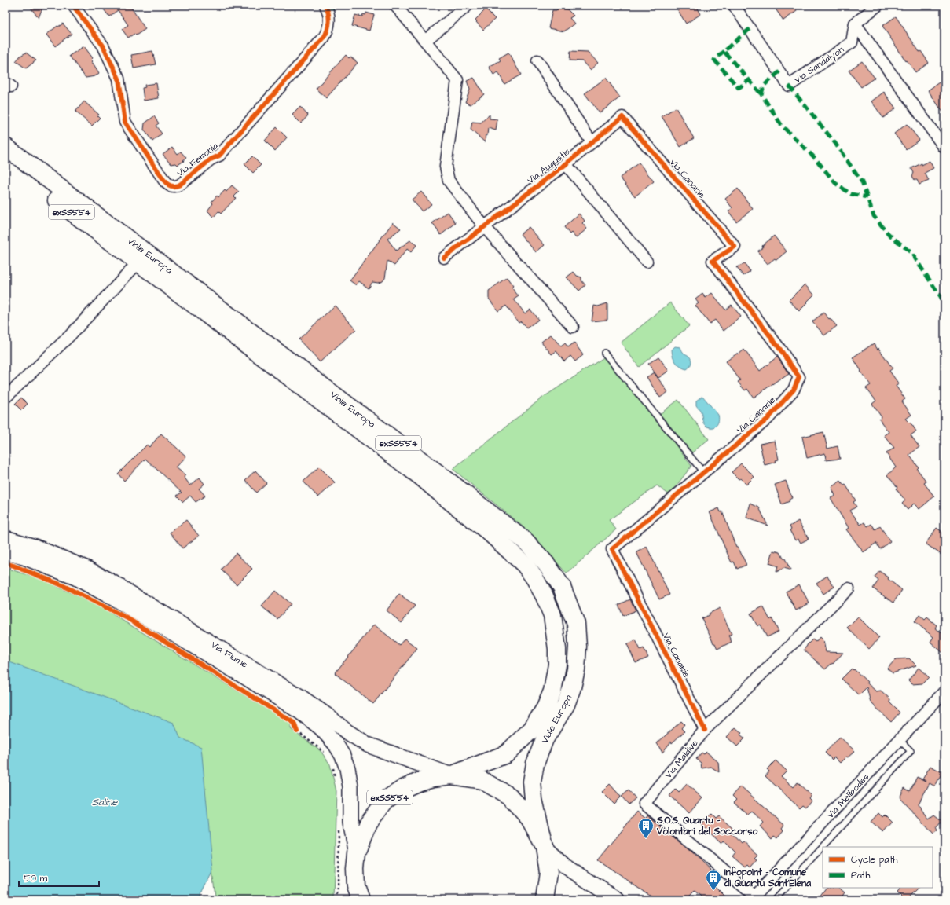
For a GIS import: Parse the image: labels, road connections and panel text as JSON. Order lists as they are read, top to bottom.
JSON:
{
  "streets": {
    "main road": ["exSS554", "Viale Europa", "Via Fiume"],
    "street": [
      "Via Sandalyon",
      "Via Feronia",
      "Via Augustis",
      "Via Canarie",
      "Via Maldive",
      "Via Melibodes"
    ]
  },
  "crossings": [
    ["Via Augustis", "Via Canarie"],
    ["Via Canarie", "Via Maldive"],
    ["exSS554", "Viale Europa"],
    ["exSS554", "Via Fiume"],
    ["Viale Europa", "Via Fiume"],
    ["Via Maldive", "Via Melibodes"]
  ],
  "water": ["Saline"],
  "places": {
    "building": ["S.O.S. Quartu - Volontari del Soccorso", "Infopoint - Comune di Quartu Sant'Elena"]
  },
  "legend": ["Cycle path", "Path"],
  "scale_bar": "50 m"
}
